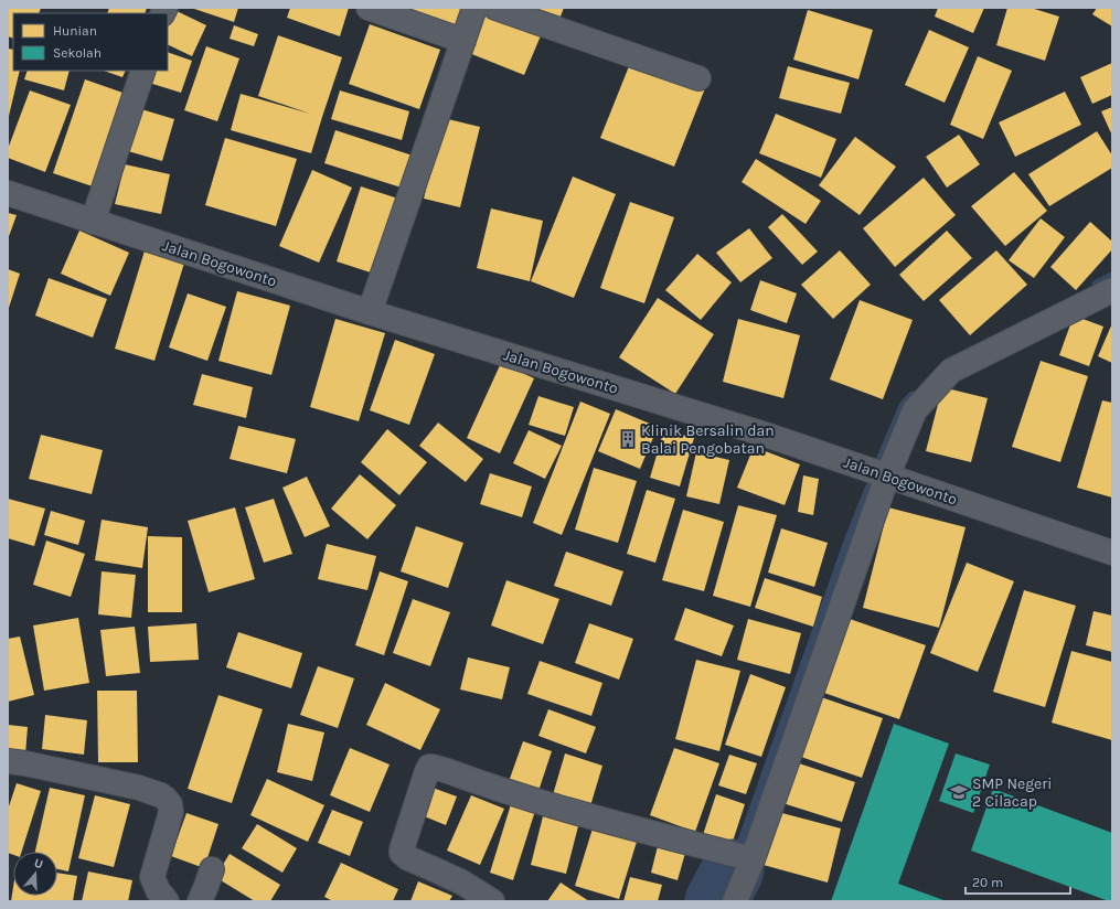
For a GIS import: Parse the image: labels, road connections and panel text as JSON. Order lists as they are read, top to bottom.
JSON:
{
  "streets": {
    "street": ["Jalan Bogowonto"]
  },
  "places": {
    "building": ["Klinik Bersalin dan Balai Pengobatan"],
    "school or university": ["SMP Negeri 2 Cilacap"]
  },
  "legend": ["Hunian", "Sekolah"],
  "scale_bar": "20 m",
  "north": "top"
}
